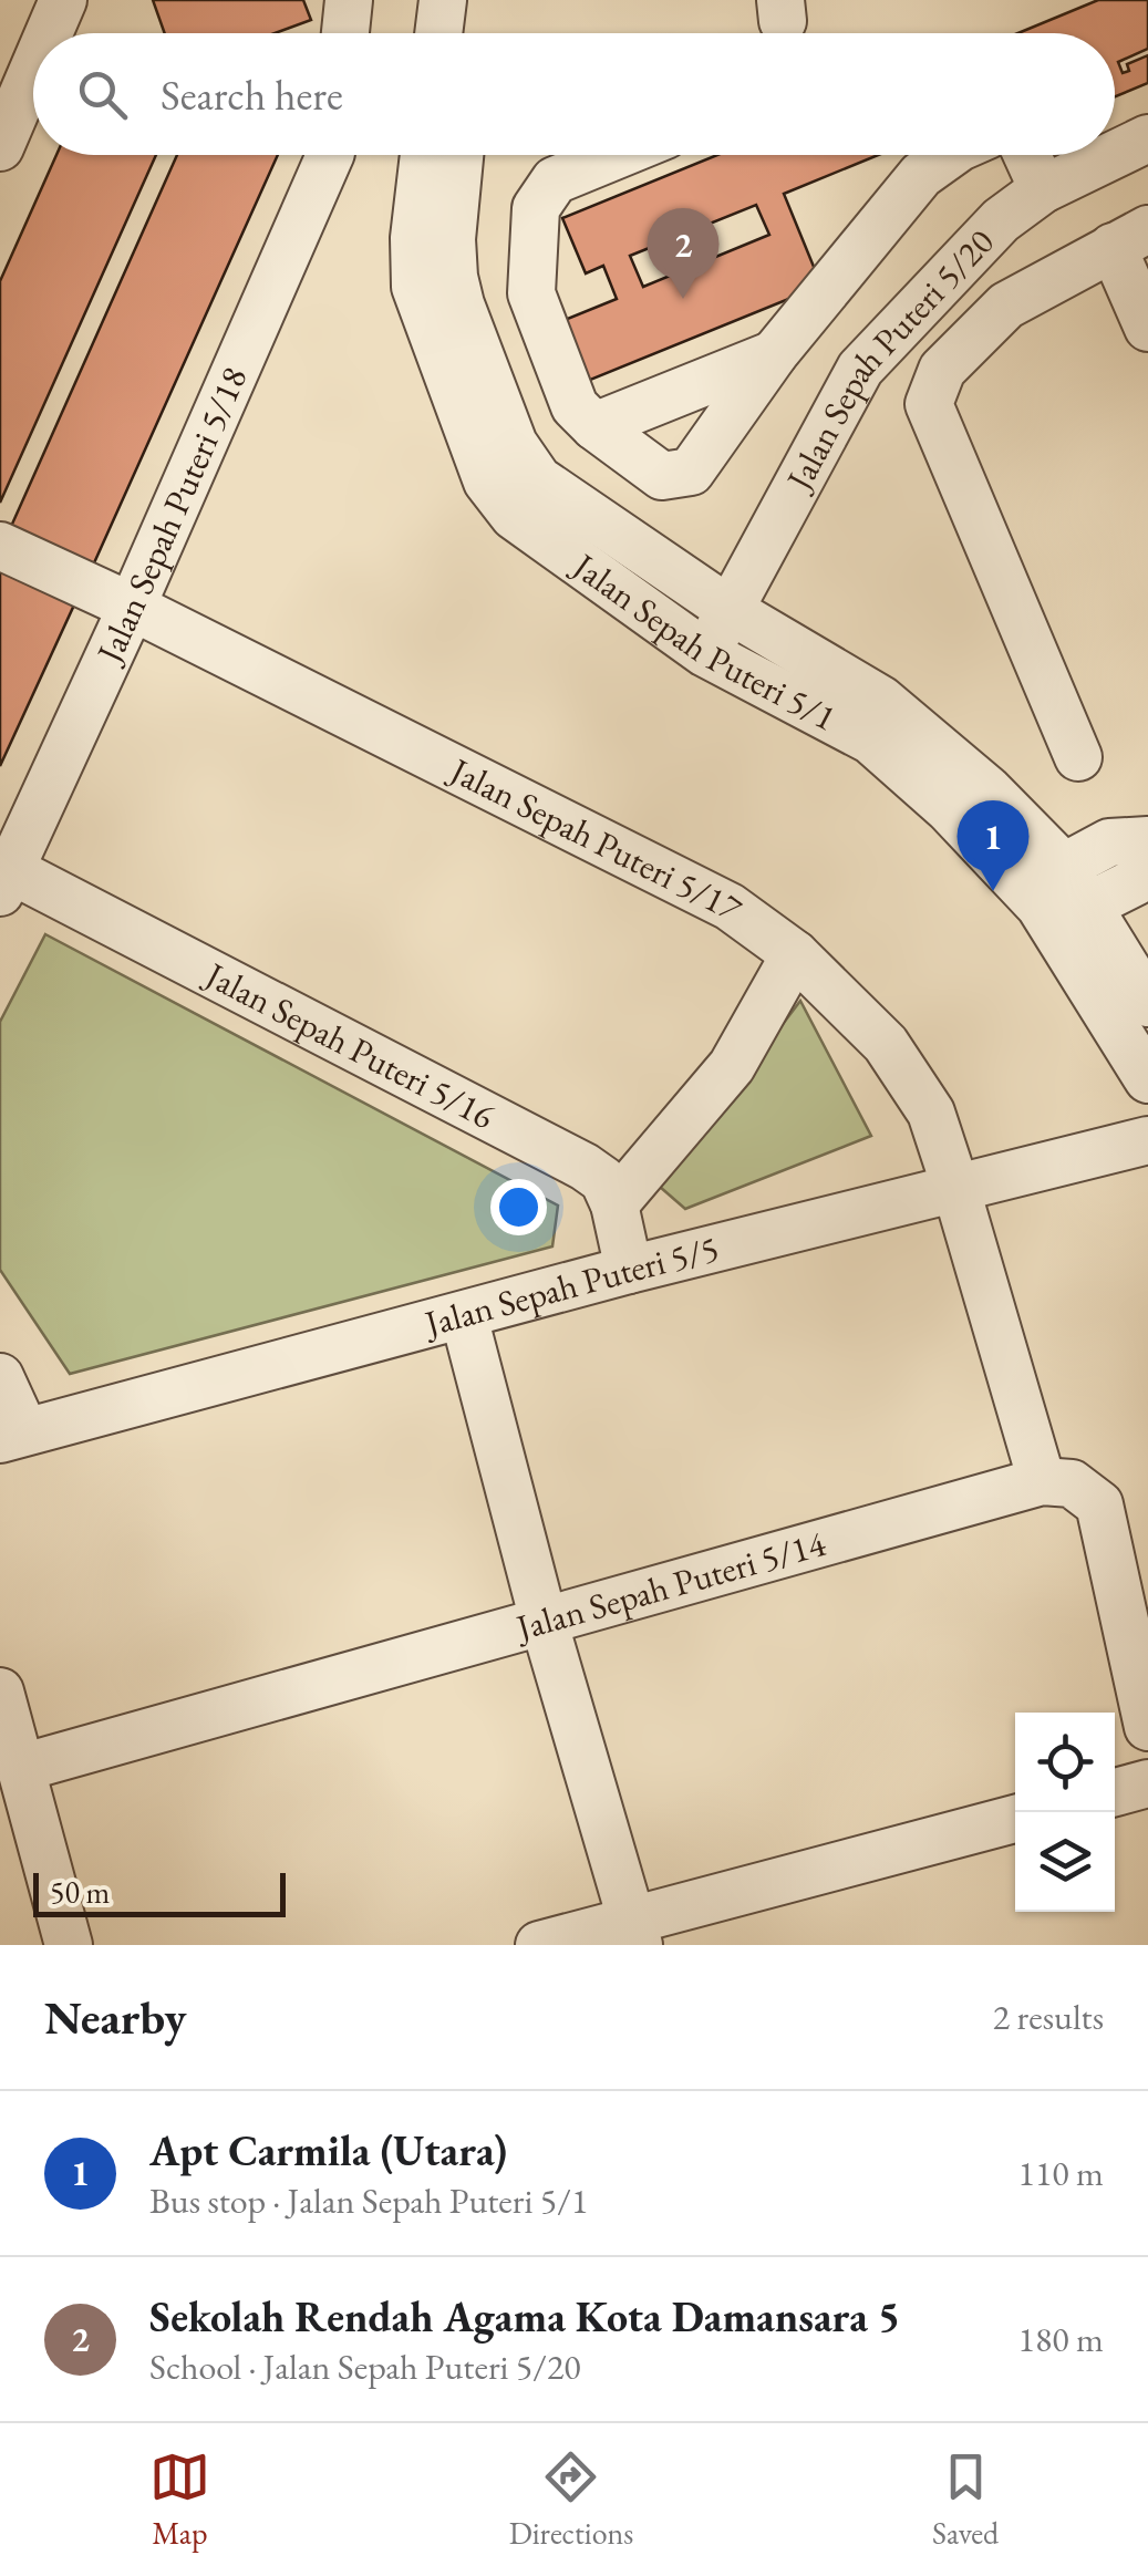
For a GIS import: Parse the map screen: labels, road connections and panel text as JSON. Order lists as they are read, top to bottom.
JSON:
{
  "streets": {
    "street": [
      "Jalan Sepah Puteri 5/20",
      "Jalan Sepah Puteri 5/18",
      "Jalan Sepah Puteri 5/1",
      "Jalan Sepah Puteri 5/17",
      "Jalan Sepah Puteri 5/16",
      "Jalan Sepah Puteri 5/5",
      "Jalan Sepah Puteri 5/14"
    ]
  },
  "crossings": [
    ["Jalan Sepah Puteri 5/20", "Jalan Sepah Puteri 5/1"],
    ["Jalan Sepah Puteri 5/18", "Jalan Sepah Puteri 5/17"],
    ["Jalan Sepah Puteri 5/18", "Jalan Sepah Puteri 5/16"],
    ["Jalan Sepah Puteri 5/17", "Jalan Sepah Puteri 5/5"],
    ["Jalan Sepah Puteri 5/17", "Jalan Sepah Puteri 5/14"],
    ["Jalan Sepah Puteri 5/16", "Jalan Sepah Puteri 5/5"]
  ],
  "scale_bar": "50 m",
  "page": {
    "search": "Search here",
    "pins": ["2", "1"],
    "scale": "50 m",
    "heading": ["Nearby", "2 results"],
    "list": [
      {
        "mark": "1",
        "name": "Apt Carmila (Utara)",
        "note": "Bus stop · Jalan Sepah Puteri 5/1",
        "value": "110 m"
      },
      {
        "mark": "2",
        "name": "Sekolah Rendah Agama Kota Damansara 5",
        "note": "School · Jalan Sepah Puteri 5/20",
        "value": "180 m"
      }
    ],
    "nav": ["Map", "Directions", "Saved"]
  }
}
